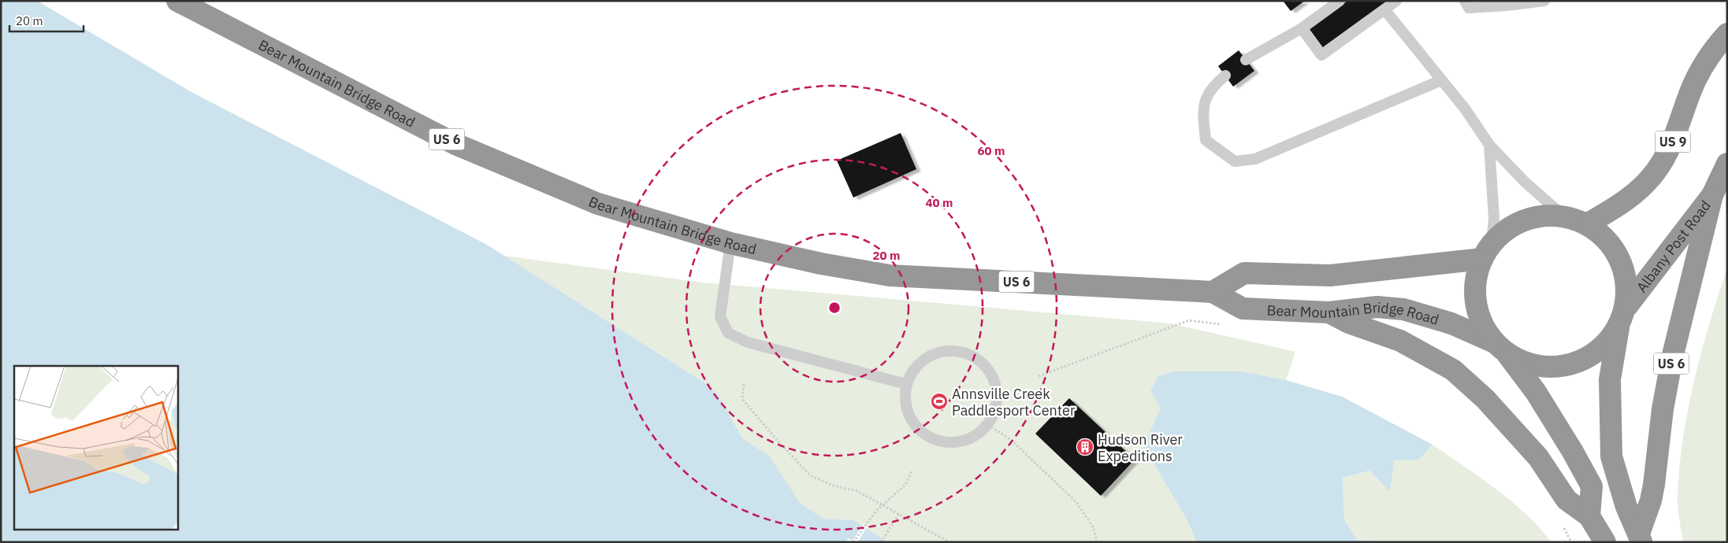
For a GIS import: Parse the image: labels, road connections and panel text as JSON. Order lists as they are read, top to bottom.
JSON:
{
  "streets": {
    "highway": [
      "Bear Mountain Bridge Road",
      "US 6",
      "US 9",
      "Albany Post Road"
    ]
  },
  "crossings": [
    ["Bear Mountain Bridge Road", "US 6"],
    ["US 6", "US 9"],
    ["US 6", "Albany Post Road"]
  ],
  "places": {
    "sports": ["Annsville Creek Paddlesport Center"],
    "building": ["Hudson River Expeditions"]
  },
  "scale_bar": "20 m",
  "rings": ["60 m", "40 m", "20 m"]
}
